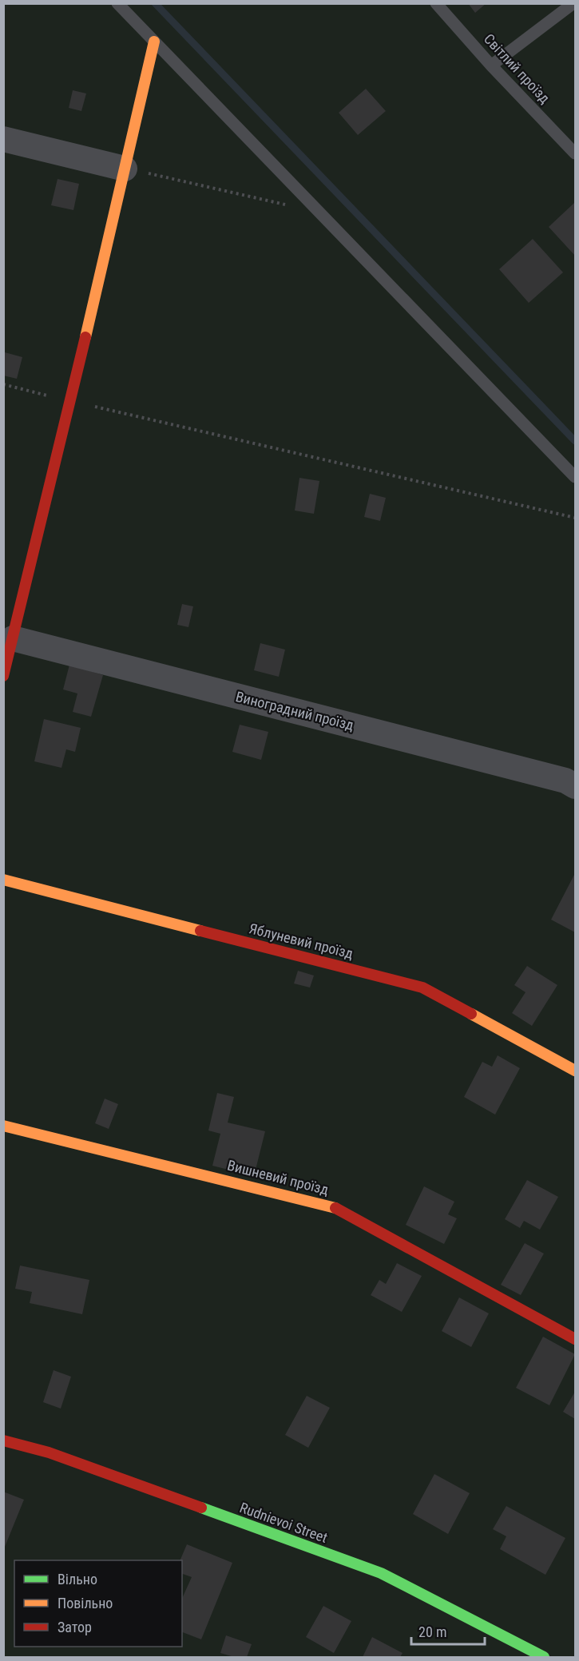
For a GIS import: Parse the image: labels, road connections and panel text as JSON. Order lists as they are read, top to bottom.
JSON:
{
  "streets": {
    "street": [
      "Виноградний проїзд",
      "Яблуневий проїзд",
      "Вишневий проїзд",
      "Rudnievoi Street"
    ],
    "lane": ["Світлий проїзд"]
  },
  "legend": ["Вільно", "Повільно", "Затор"],
  "scale_bar": "20 m"
}
